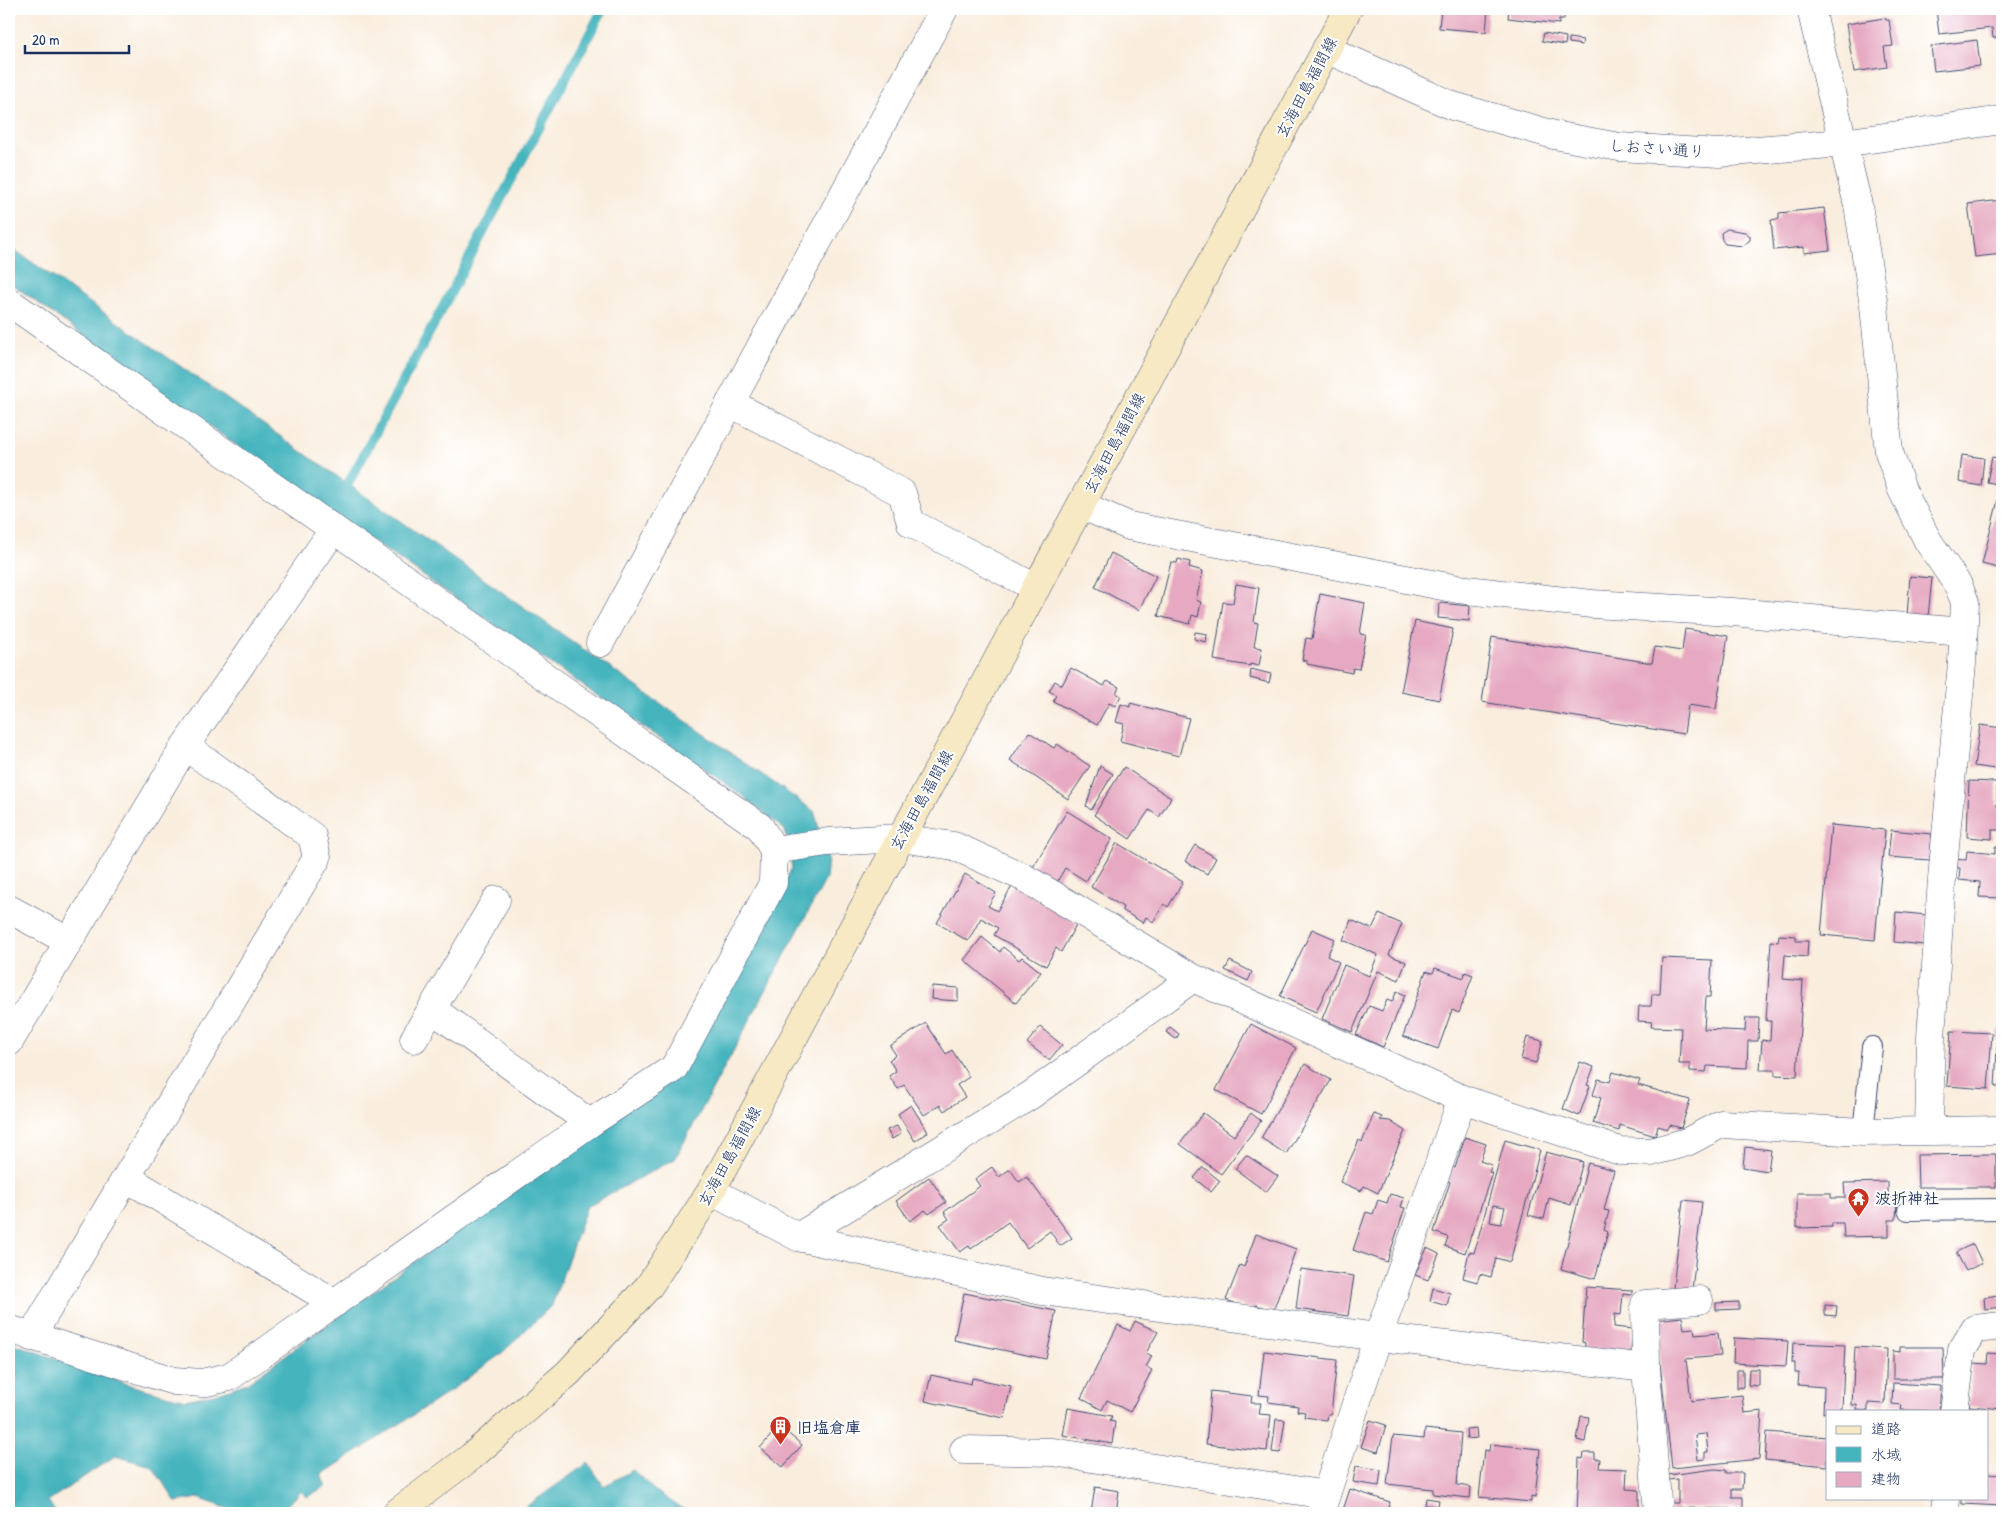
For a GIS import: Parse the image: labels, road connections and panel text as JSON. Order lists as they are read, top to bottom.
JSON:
{
  "streets": {
    "main road": ["玄海田島福間線"],
    "street": ["しおさい通り"]
  },
  "crossings": [
    ["玄海田島福間線", "しおさい通り"]
  ],
  "places": {
    "temple": ["波折神社"],
    "building": ["旧塩倉庫"]
  },
  "legend": ["道路", "水域", "建物"],
  "scale_bar": "20 m"
}
